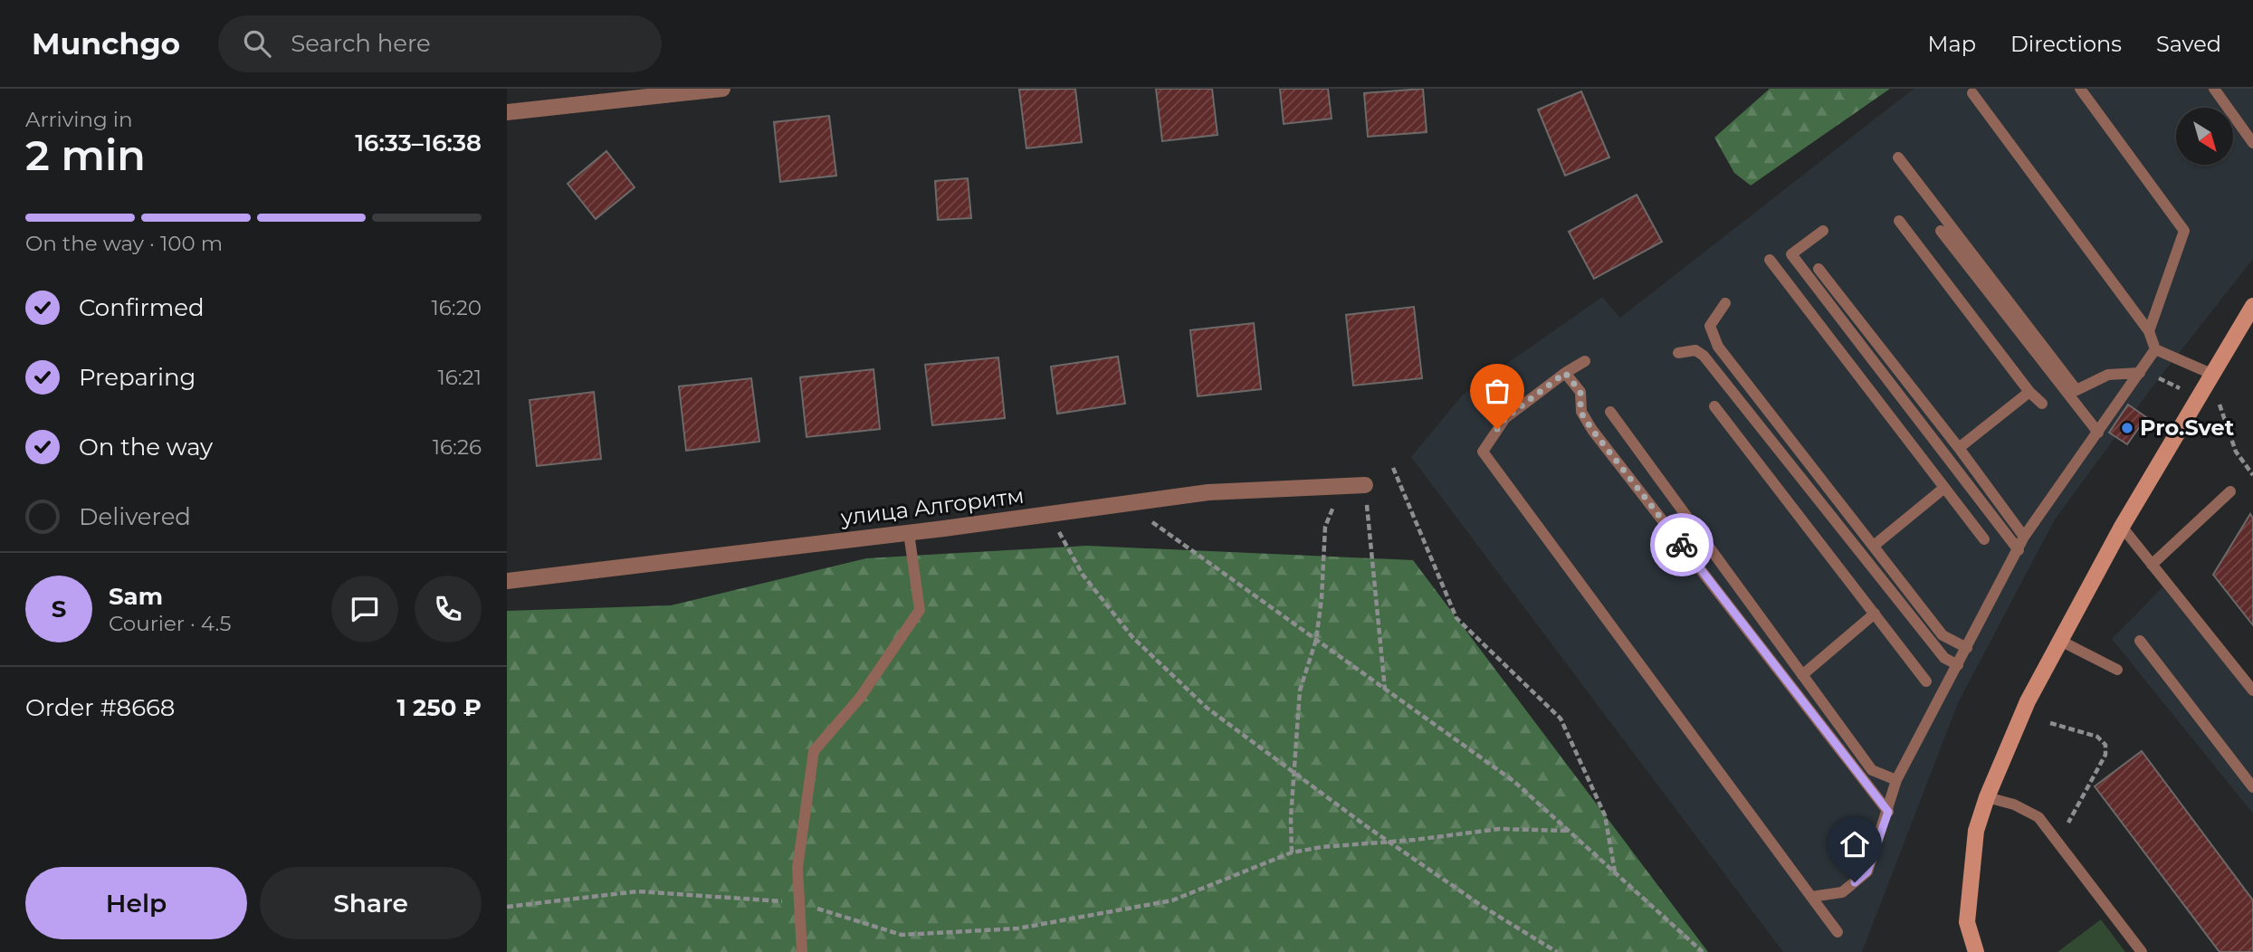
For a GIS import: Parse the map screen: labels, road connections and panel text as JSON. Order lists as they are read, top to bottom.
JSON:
{
  "streets": {
    "street": ["улица Алгоритм"]
  },
  "places": ["Pro.Svet"],
  "north": "bottom right",
  "page": {
    "header": "Munchgo",
    "search": "Search here",
    "nav": ["Map", "Directions", "Saved"],
    "heading": ["2 min", "Arriving in", "16:33–16:38"],
    "panel": [
      "Sam",
      "Courier · 4.5",
      "Order #8668",
      "1 250 ₽"
    ],
    "bar": "On the way · 100 m",
    "list": [
      ["Confirmed", "16:20"],
      ["Preparing", "16:21"],
      ["On the way", "16:26"],
      "Delivered"
    ],
    "round": "S",
    "buttons": ["Help", "Share"]
  }
}
